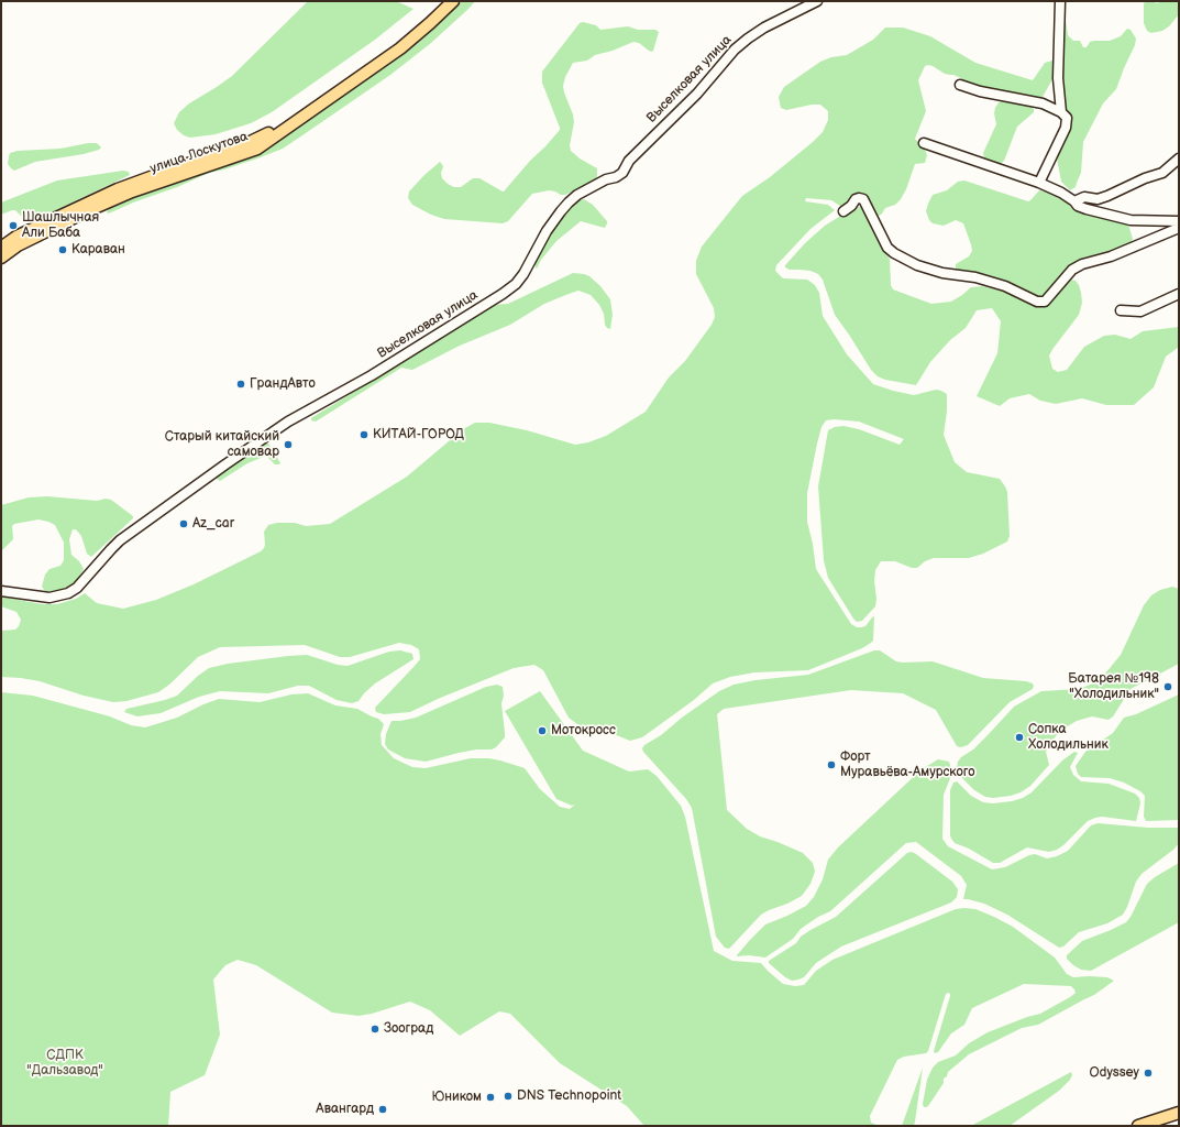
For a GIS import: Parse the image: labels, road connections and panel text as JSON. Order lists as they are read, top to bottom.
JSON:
{
  "streets": {
    "main road": ["улица Лоскутова"],
    "street": ["Выселковая улица"]
  },
  "parks": ["СДПК \"Дальзавод\""],
  "places": [
    "Шашлычная Али Баба",
    "Караван",
    "ГрандАвто",
    "КИТАЙ-ГОРОД",
    "Старый китайский самовар",
    "Az_car",
    "Батарея №198 \"Холодильник\"",
    "Мотокросс",
    "Сопка Холодильник",
    "Форт Муравьёва-Амурского",
    "Зооград",
    "Odyssey",
    "DNS Technopoint",
    "Юником",
    "Авангард"
  ]
}
